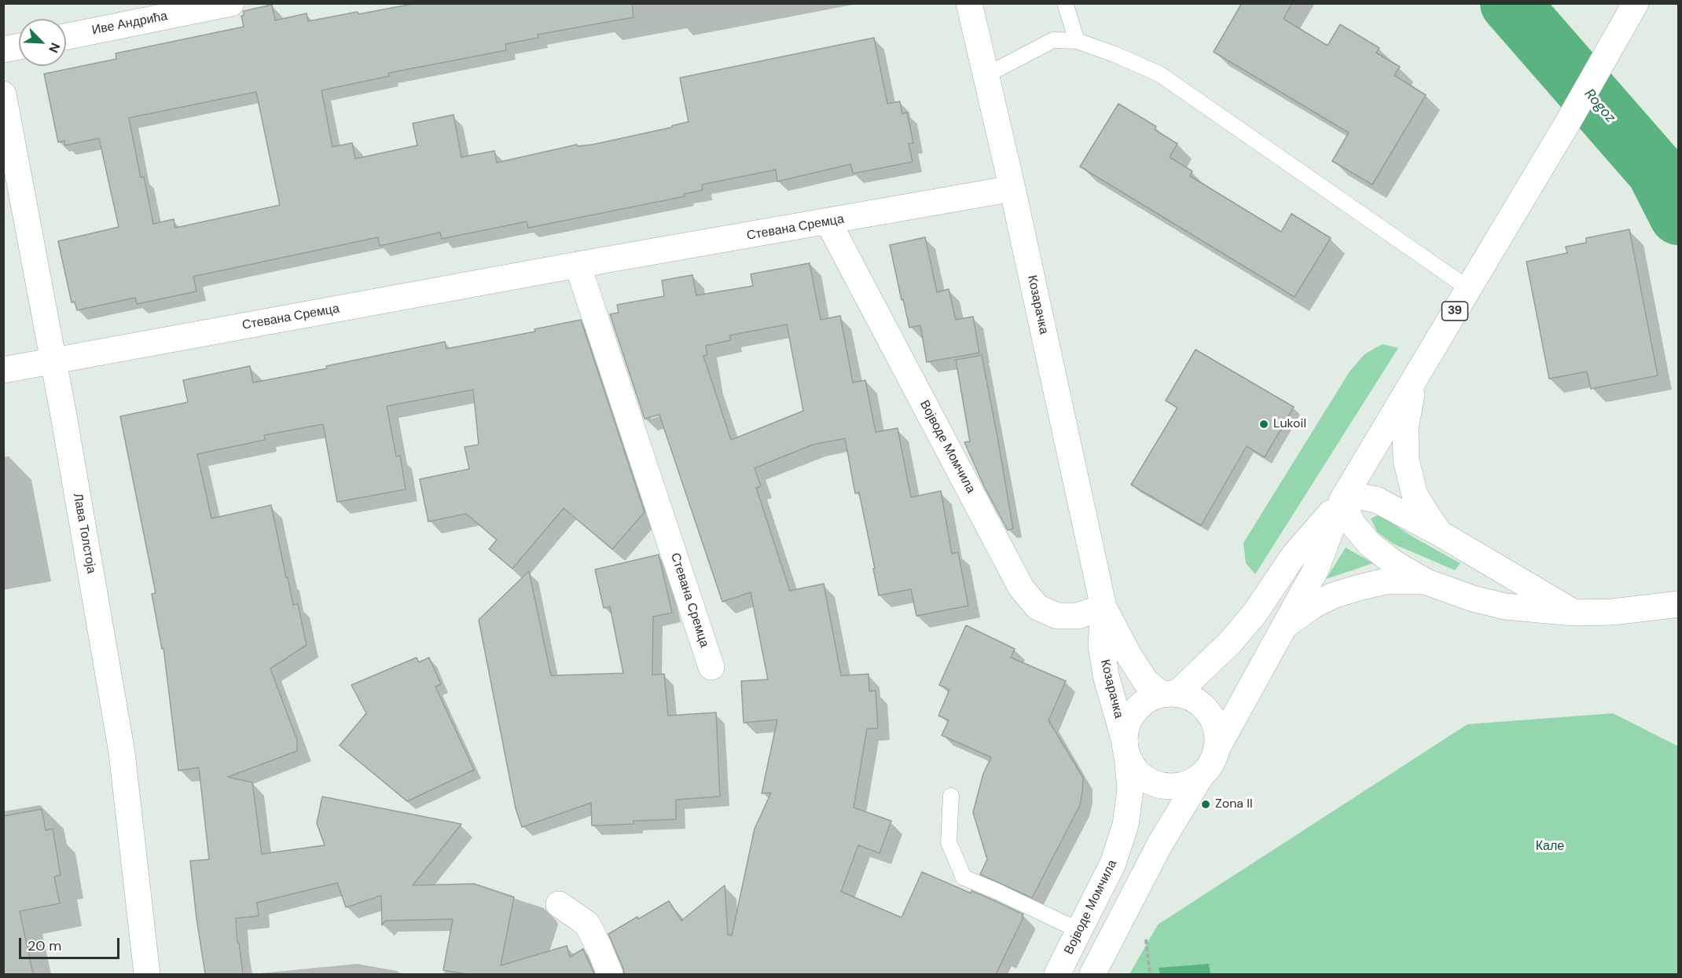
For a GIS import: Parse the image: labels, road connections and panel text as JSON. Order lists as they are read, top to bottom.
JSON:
{
  "streets": {
    "street": [
      "Иве Андрића",
      "Стевана Сремца",
      "Козарачка",
      "39",
      "Војводе Момчила",
      "Лава Толстоја"
    ]
  },
  "crossings": [
    ["Стевана Сремца", "Козарачка"],
    ["Стевана Сремца", "Војводе Момчила"],
    ["Стевана Сремца", "Лава Толстоја"],
    ["Козарачка", "Војводе Момчила"]
  ],
  "water": ["Rogoz"],
  "parks": ["Кале"],
  "places": ["Lukoil", "Zona II"],
  "scale_bar": "20 m",
  "north": "bottom right"
}
